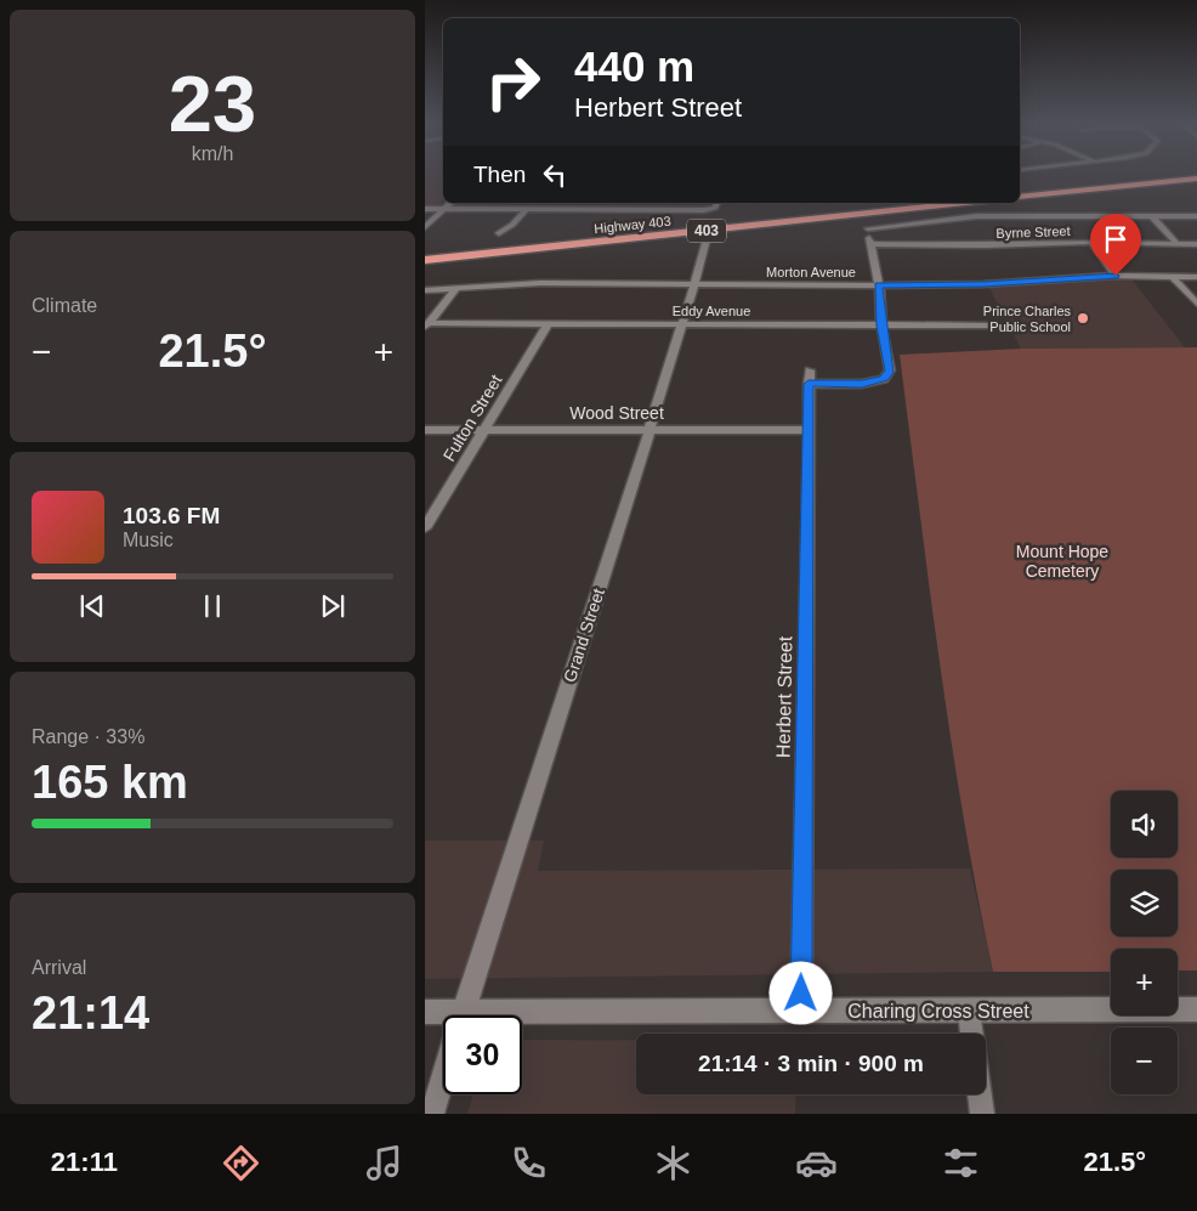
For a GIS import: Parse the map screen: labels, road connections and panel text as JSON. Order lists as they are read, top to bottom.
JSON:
{
  "streets": {
    "highway": ["Highway 403", "403"],
    "main road": ["Charing Cross Street"],
    "street": [
      "Byrne Street",
      "Morton Avenue",
      "Eddy Avenue",
      "Wood Street",
      "Fulton Street",
      "Grand Street",
      "Herbert Street"
    ]
  },
  "crossings": [
    ["Byrne Street", "Herbert Street"],
    ["Morton Avenue", "Grand Street"],
    ["Morton Avenue", "Herbert Street"],
    ["Eddy Avenue", "Fulton Street"],
    ["Eddy Avenue", "Grand Street"],
    ["Eddy Avenue", "Herbert Street"],
    ["Wood Street", "Fulton Street"],
    ["Wood Street", "Grand Street"],
    ["Wood Street", "Herbert Street"],
    ["Herbert Street", "Charing Cross Street"]
  ],
  "parks": ["Mount Hope Cemetery"],
  "places": ["Prince Charles Public School"],
  "page": {
    "tile": [
      ["23", "km/h"],
      "Climate",
      ["Range · 33%", "165 km"],
      ["Arrival", "21:14"]
    ],
    "turn": ["440 m", "Herbert Street"],
    "then": "Then",
    "heat": ["−", "21.5°", "+"],
    "song": ["103.6 FM", "Music"],
    "map_buttons": ["+", "−"],
    "limit": "30",
    "trip": "21:14 · 3 min · 900 m",
    "tabs": ["21:11", "21.5°"]
  }
}
